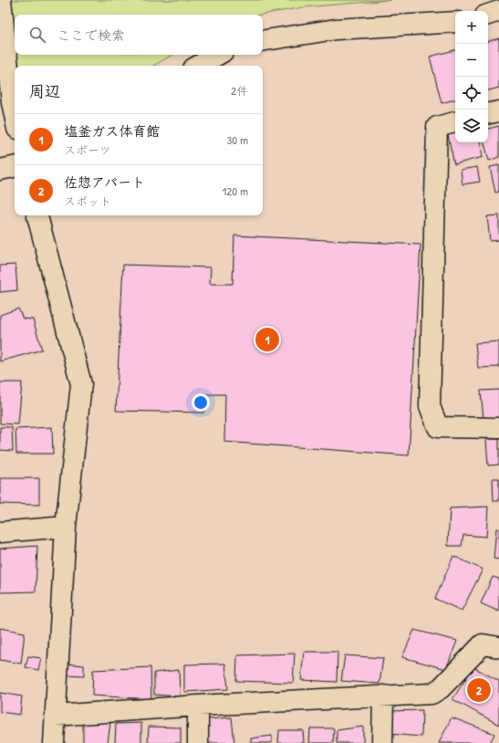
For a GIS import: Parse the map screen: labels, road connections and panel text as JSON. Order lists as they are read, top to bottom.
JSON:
{
  "page": {
    "map_buttons": ["+", "−"],
    "search": "ここで検索",
    "heading": ["周辺", "2件"],
    "list": [
      {
        "mark": "1",
        "name": "塩釜ガス体育館",
        "note": "スポーツ",
        "value": "30 m"
      },
      {
        "mark": "2",
        "name": "佐惣アパート",
        "note": "スポット",
        "value": "120 m"
      }
    ],
    "pins": ["1", "2"]
  }
}
